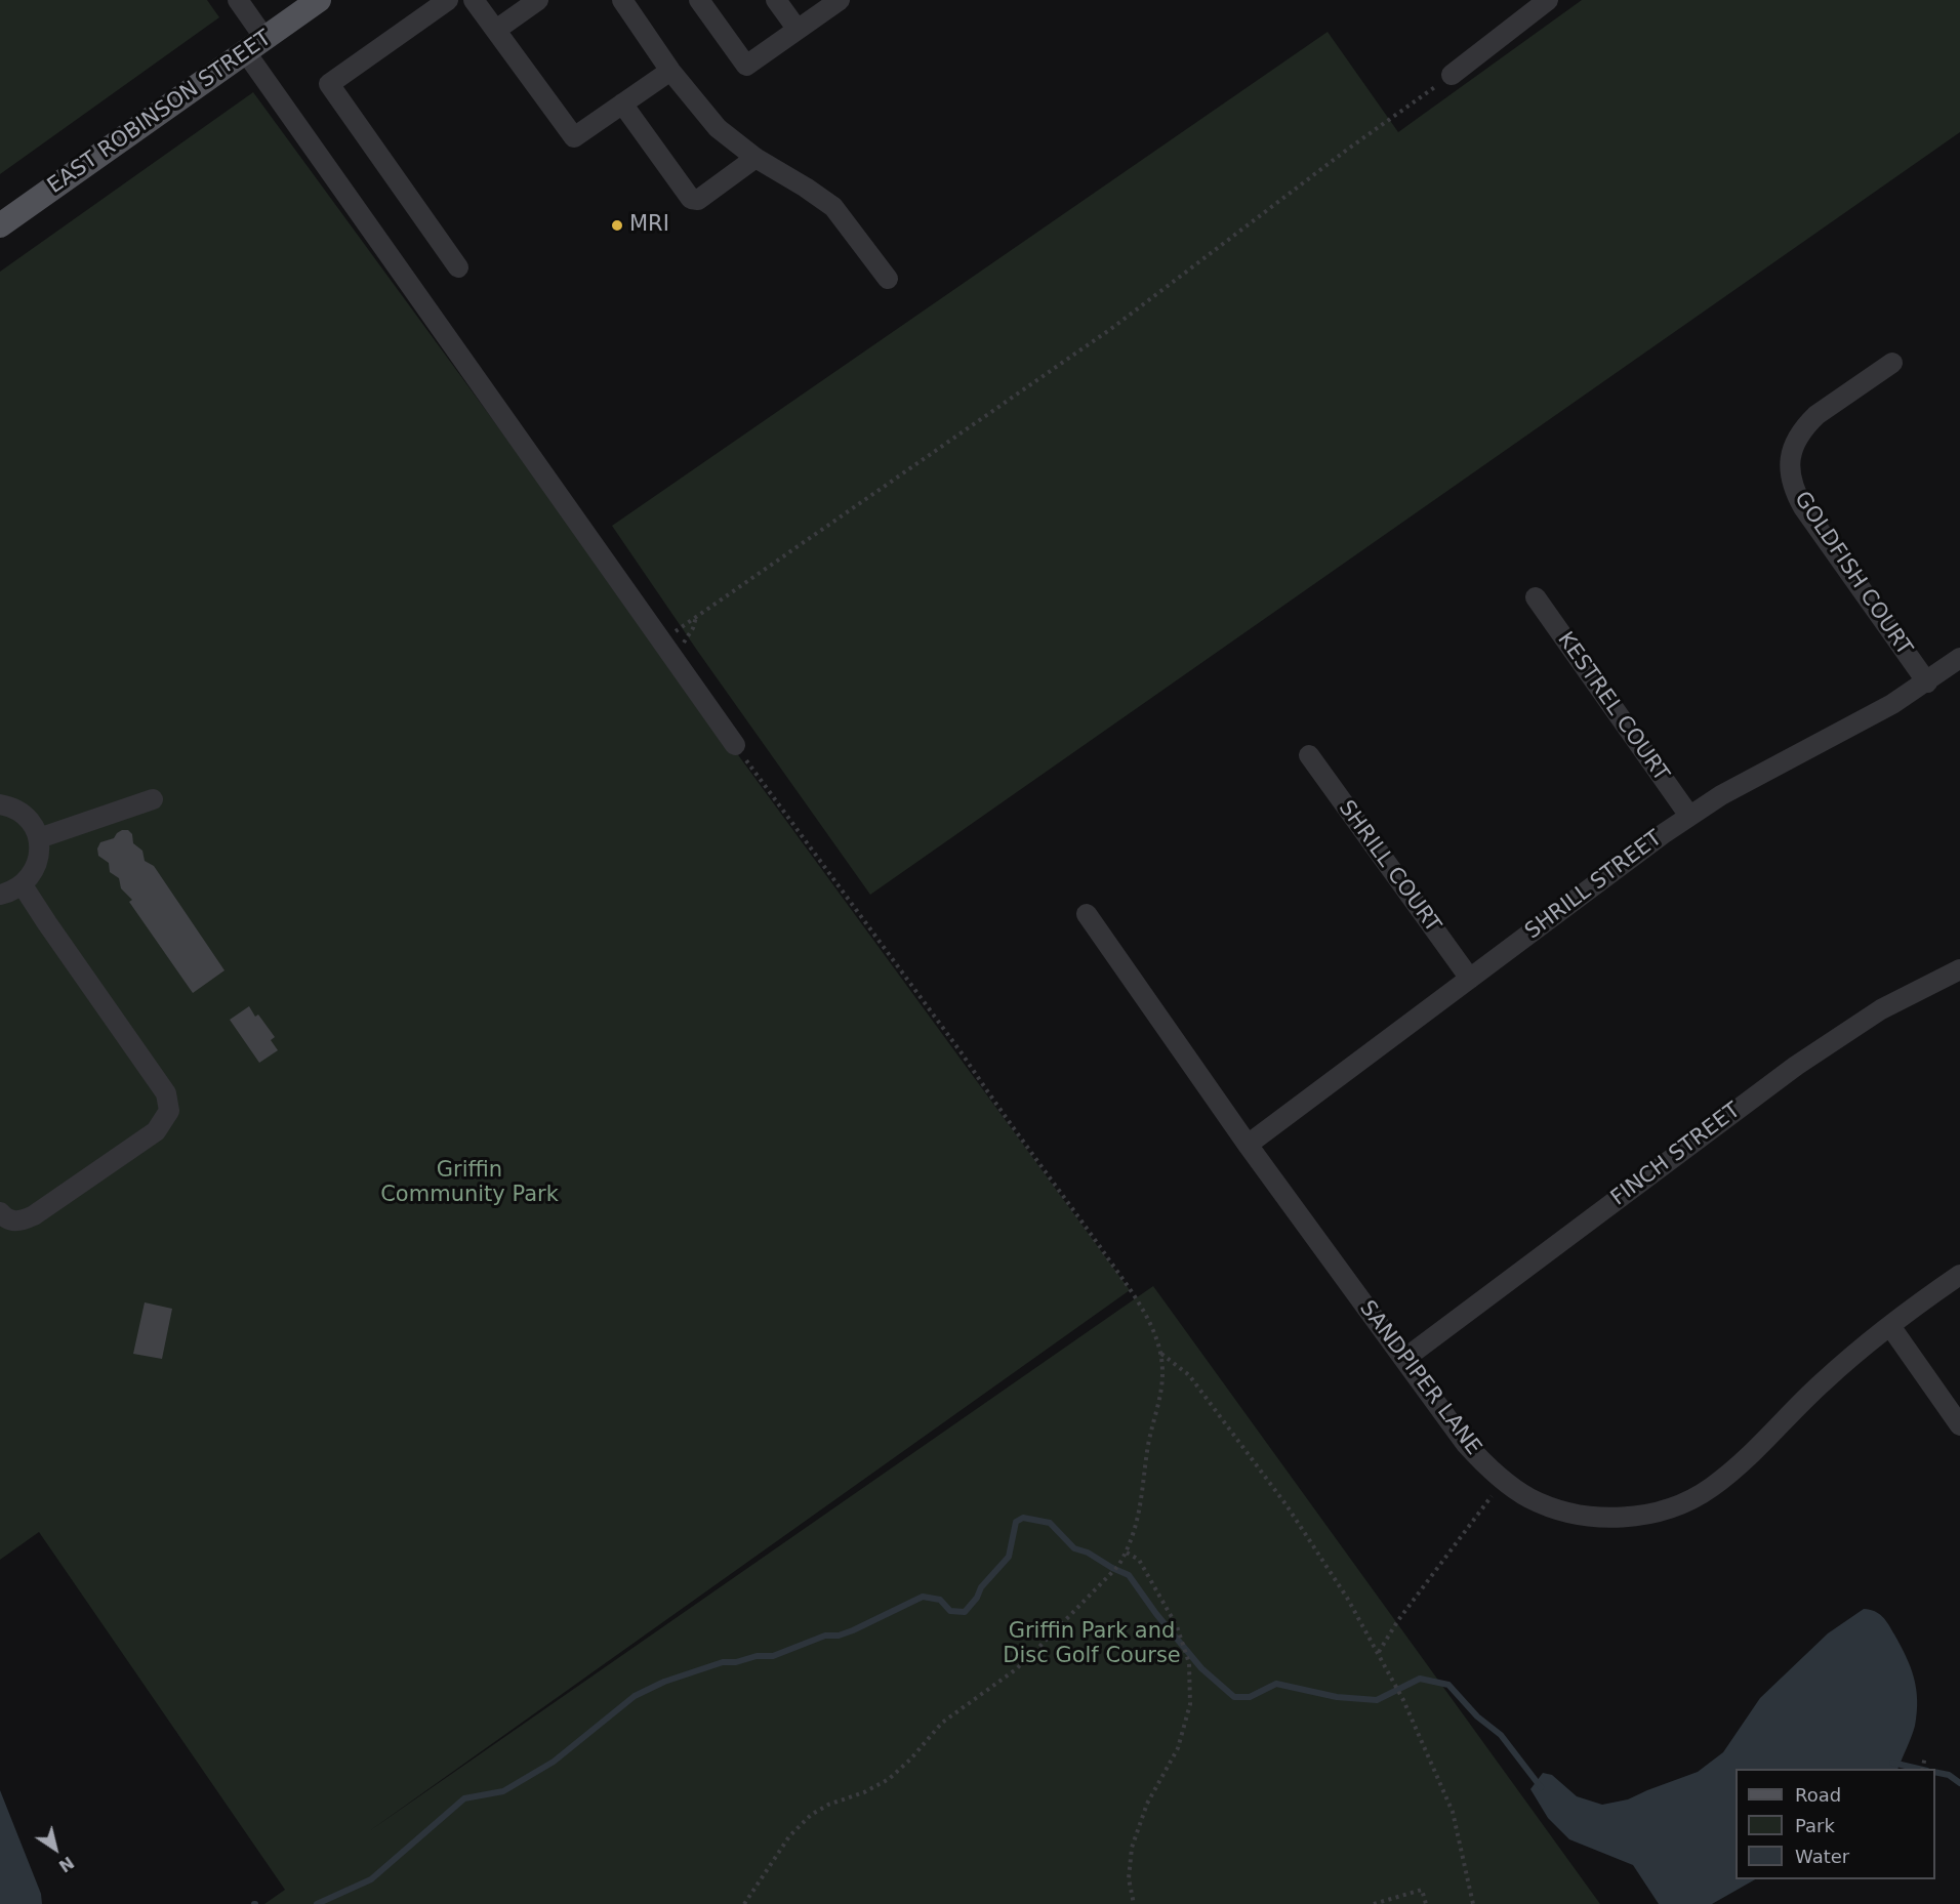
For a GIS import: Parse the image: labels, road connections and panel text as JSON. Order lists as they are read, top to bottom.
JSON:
{
  "streets": {
    "main road": ["EAST ROBINSON STREET"],
    "street": [
      "GOLDFISH COURT",
      "KESTREL COURT",
      "SHRILL COURT",
      "SHRILL STREET",
      "FINCH STREET",
      "SANDPIPER LANE"
    ]
  },
  "crossings": [
    ["GOLDFISH COURT", "SHRILL STREET"],
    ["KESTREL COURT", "SHRILL STREET"],
    ["SHRILL COURT", "SHRILL STREET"],
    ["SHRILL STREET", "SANDPIPER LANE"],
    ["FINCH STREET", "SANDPIPER LANE"]
  ],
  "parks": ["Griffin Community Park", "Griffin Park and Disc Golf Course"],
  "places": ["MRI"],
  "legend": ["Road", "Park", "Water"],
  "north": "bottom right"
}
